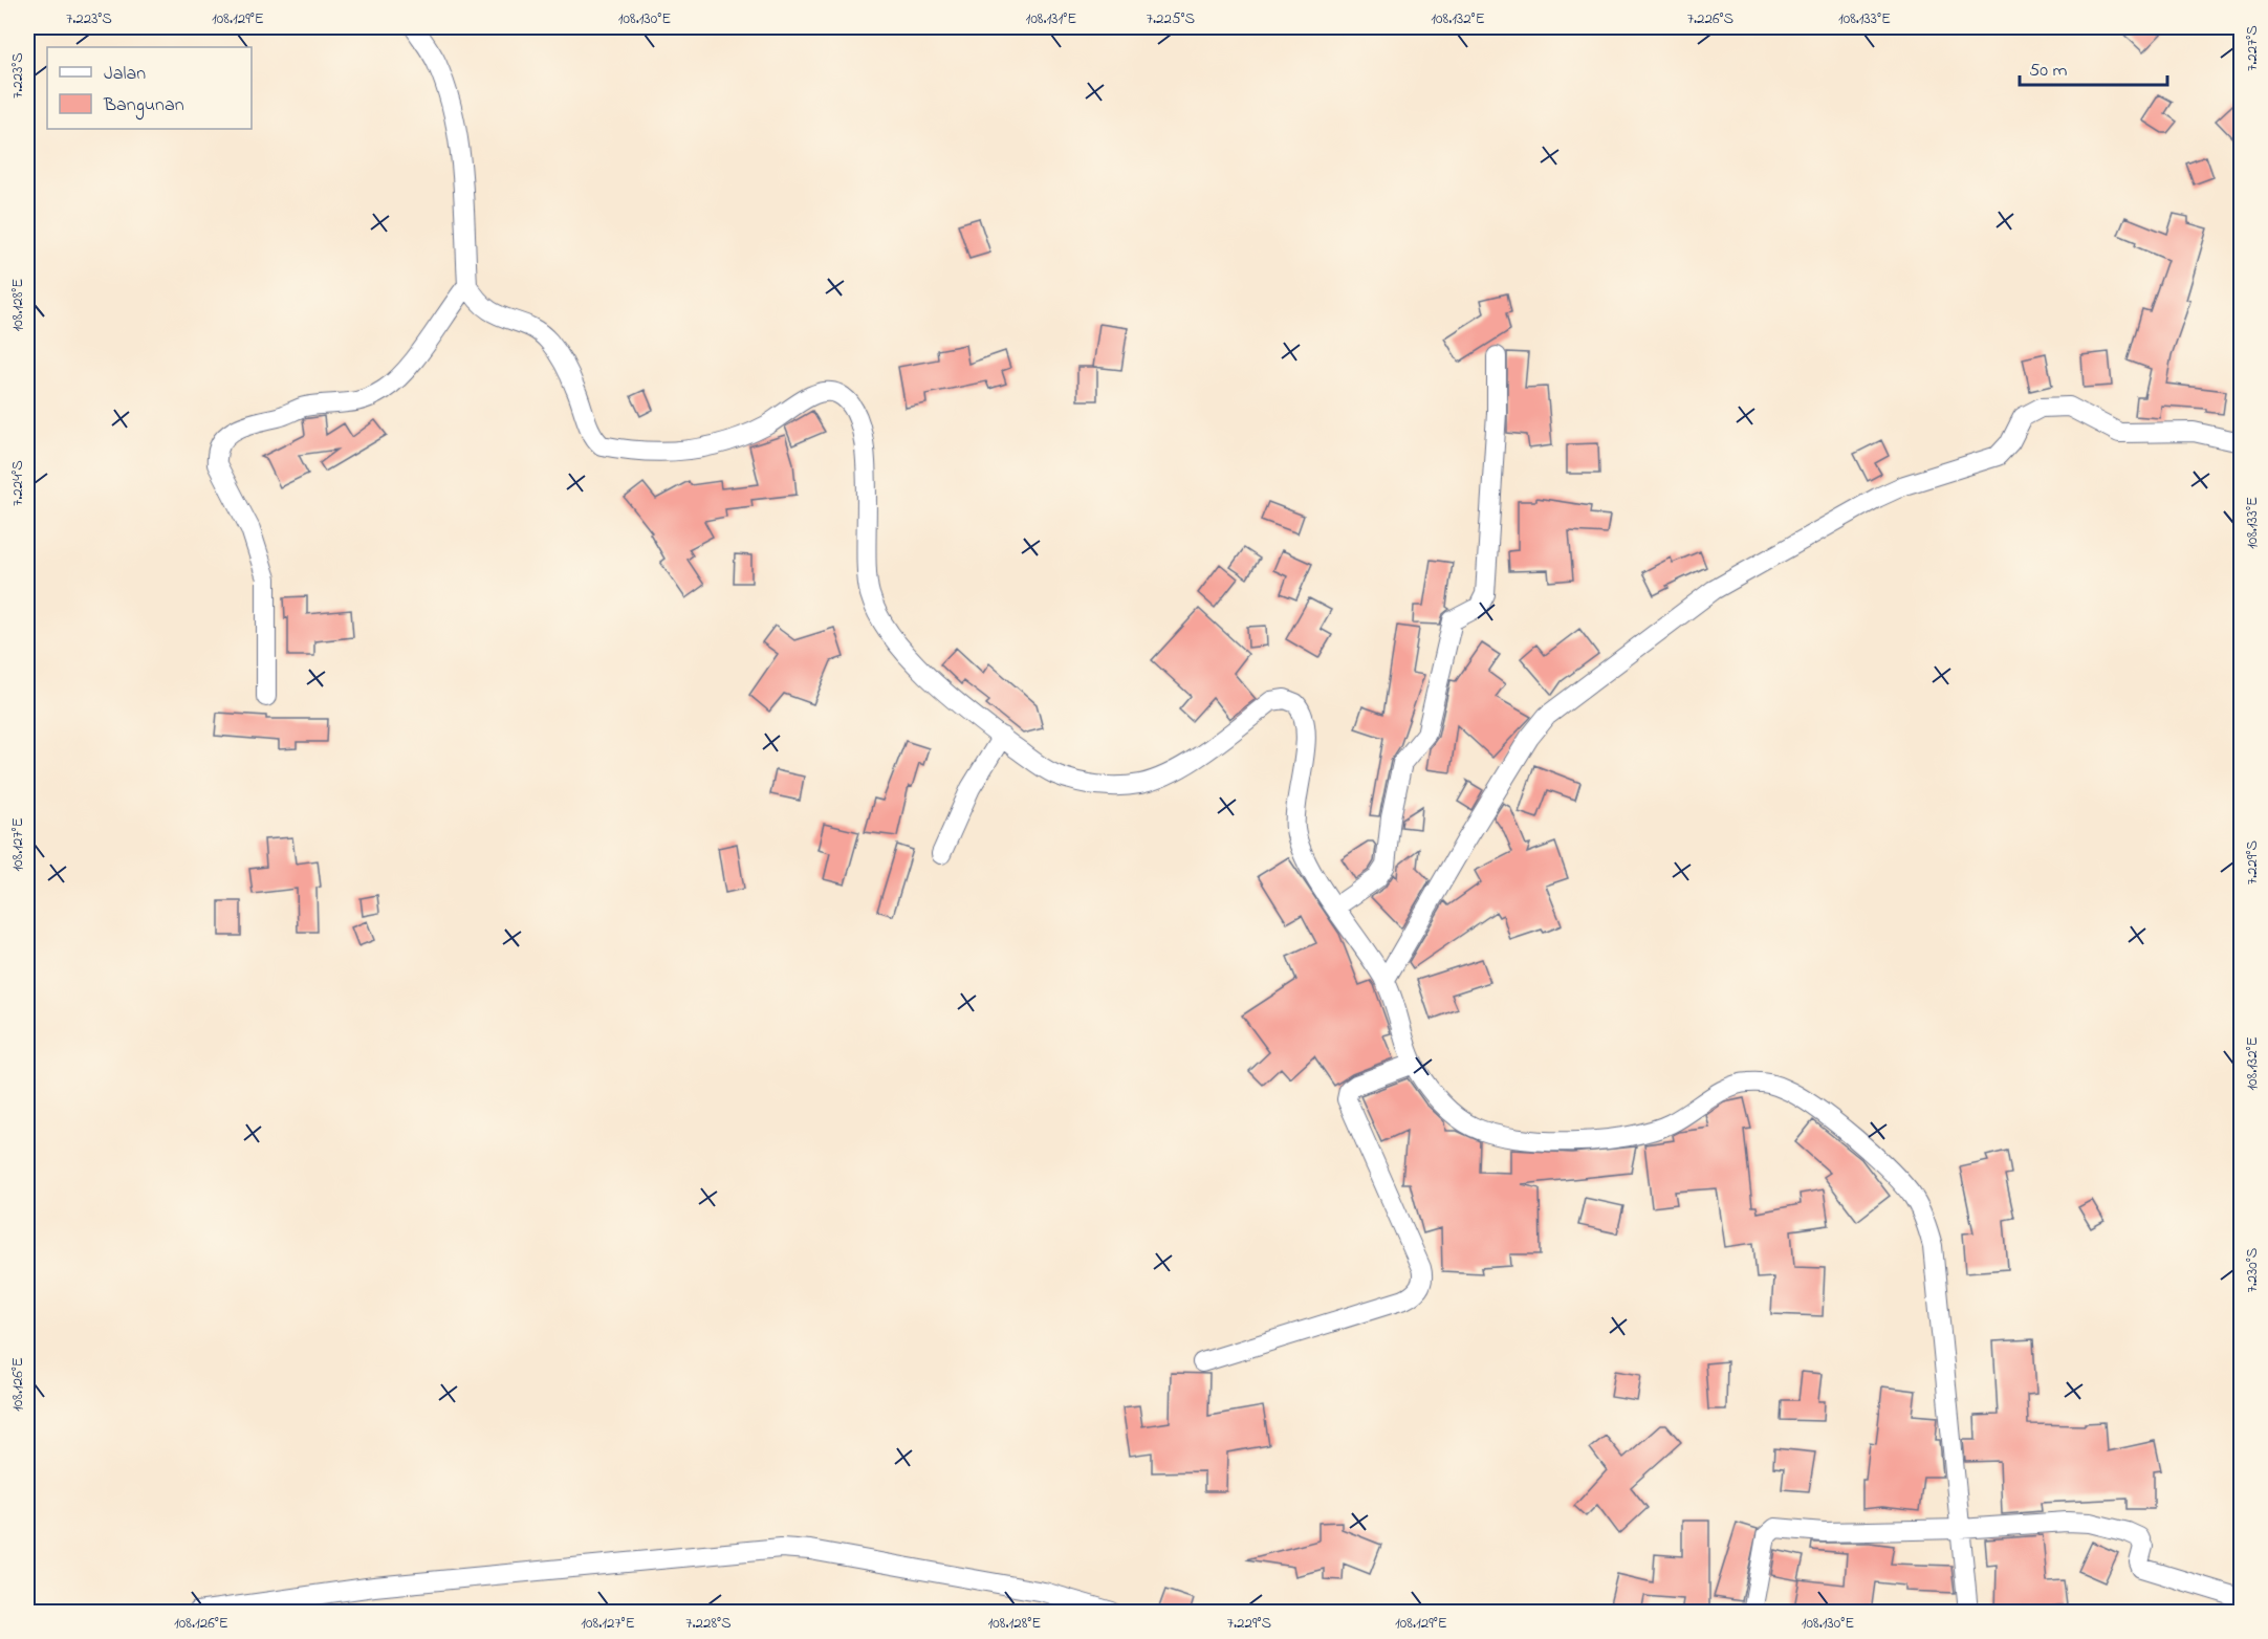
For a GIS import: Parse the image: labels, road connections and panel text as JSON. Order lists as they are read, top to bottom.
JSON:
{
  "legend": ["Jalan", "Bangunan"],
  "scale_bar": "50 m",
  "coordinates": [
    "7.223°S",
    "108.129°E",
    "108.130°E",
    "108.131°E",
    "7.225°S",
    "108.132°E",
    "7.226°S",
    "108.133°E",
    "7.227°S",
    "108.128°E",
    "7.224°S",
    "108.127°E",
    "7.229°S",
    "7.230°S",
    "108.126°E",
    "7.228°S"
  ]
}
